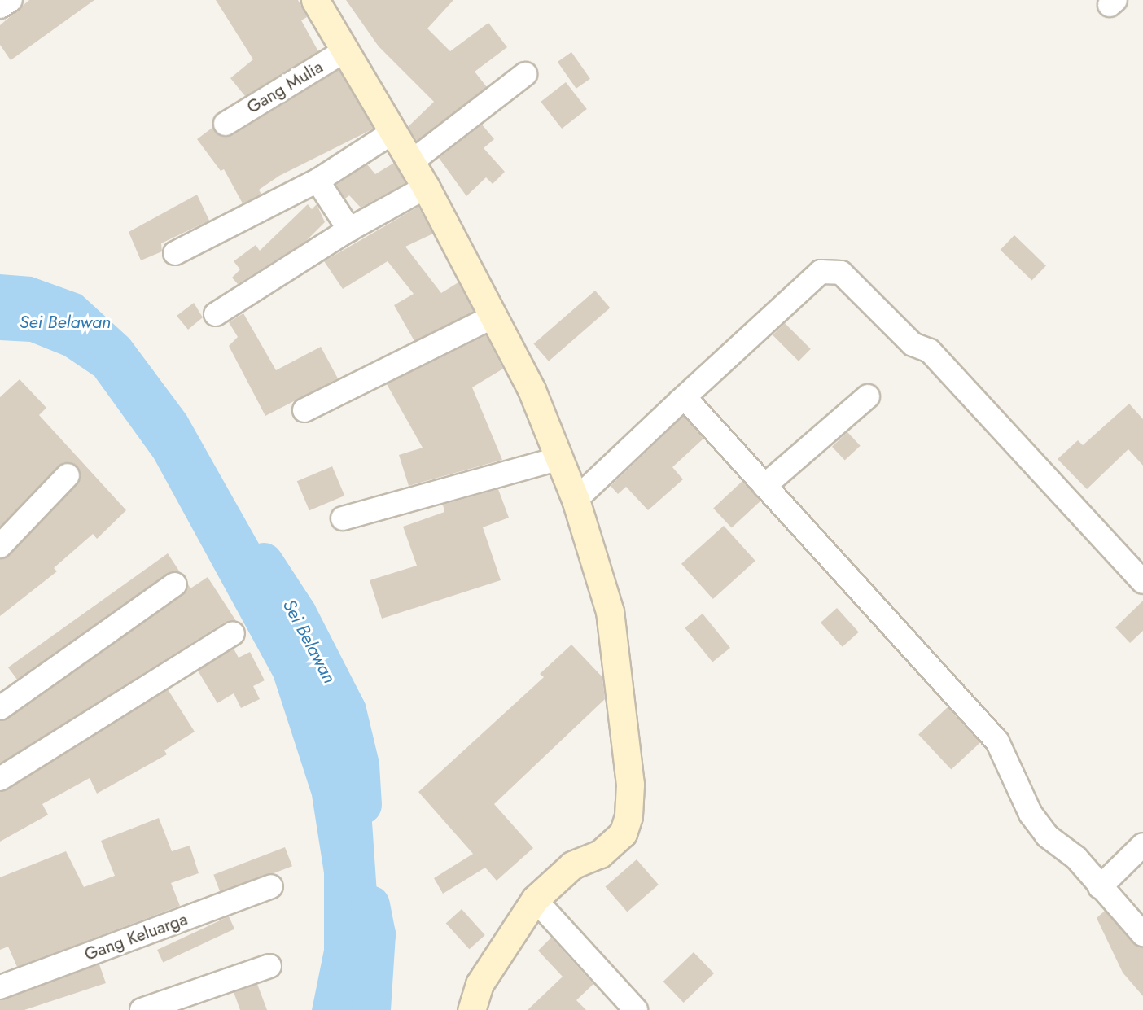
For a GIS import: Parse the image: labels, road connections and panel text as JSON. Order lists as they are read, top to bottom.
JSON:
{
  "streets": {
    "street": ["Gang Mulia", "Gang Keluarga"]
  },
  "water": ["Sei Belawan"]
}
